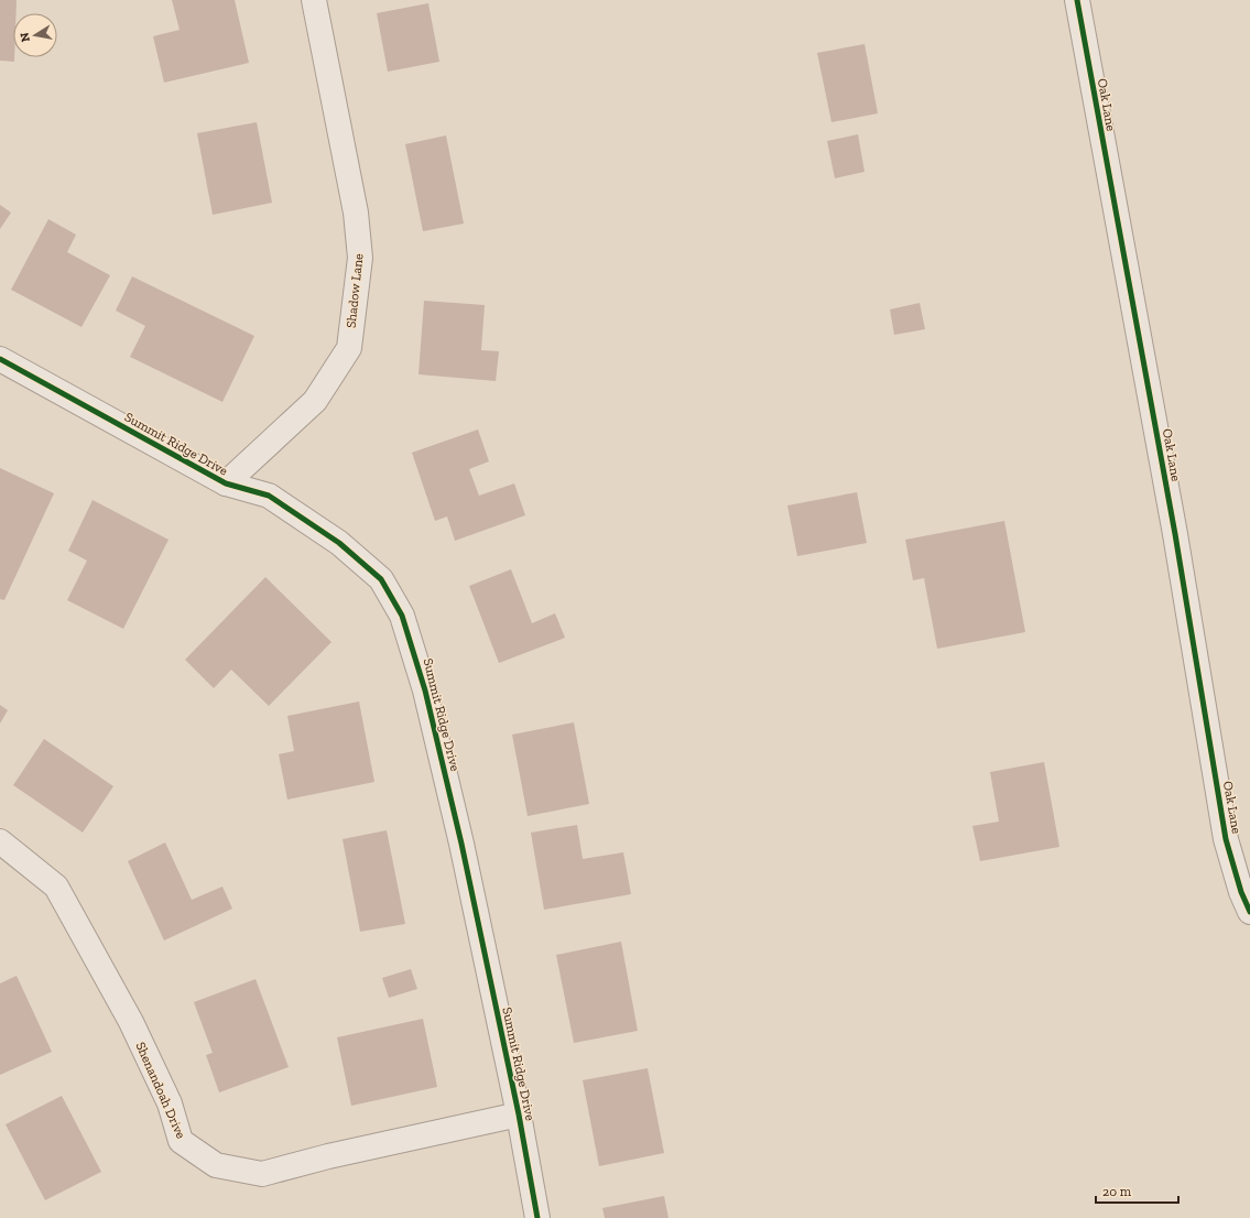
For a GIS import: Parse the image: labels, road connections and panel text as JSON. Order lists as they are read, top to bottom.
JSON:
{
  "streets": {
    "street": [
      "Oak Lane",
      "Shadow Lane",
      "Summit Ridge Drive",
      "Shenandoah Drive"
    ]
  },
  "crossings": [
    ["Shadow Lane", "Summit Ridge Drive"],
    ["Summit Ridge Drive", "Shenandoah Drive"]
  ],
  "scale_bar": "20 m",
  "north": "left"
}
